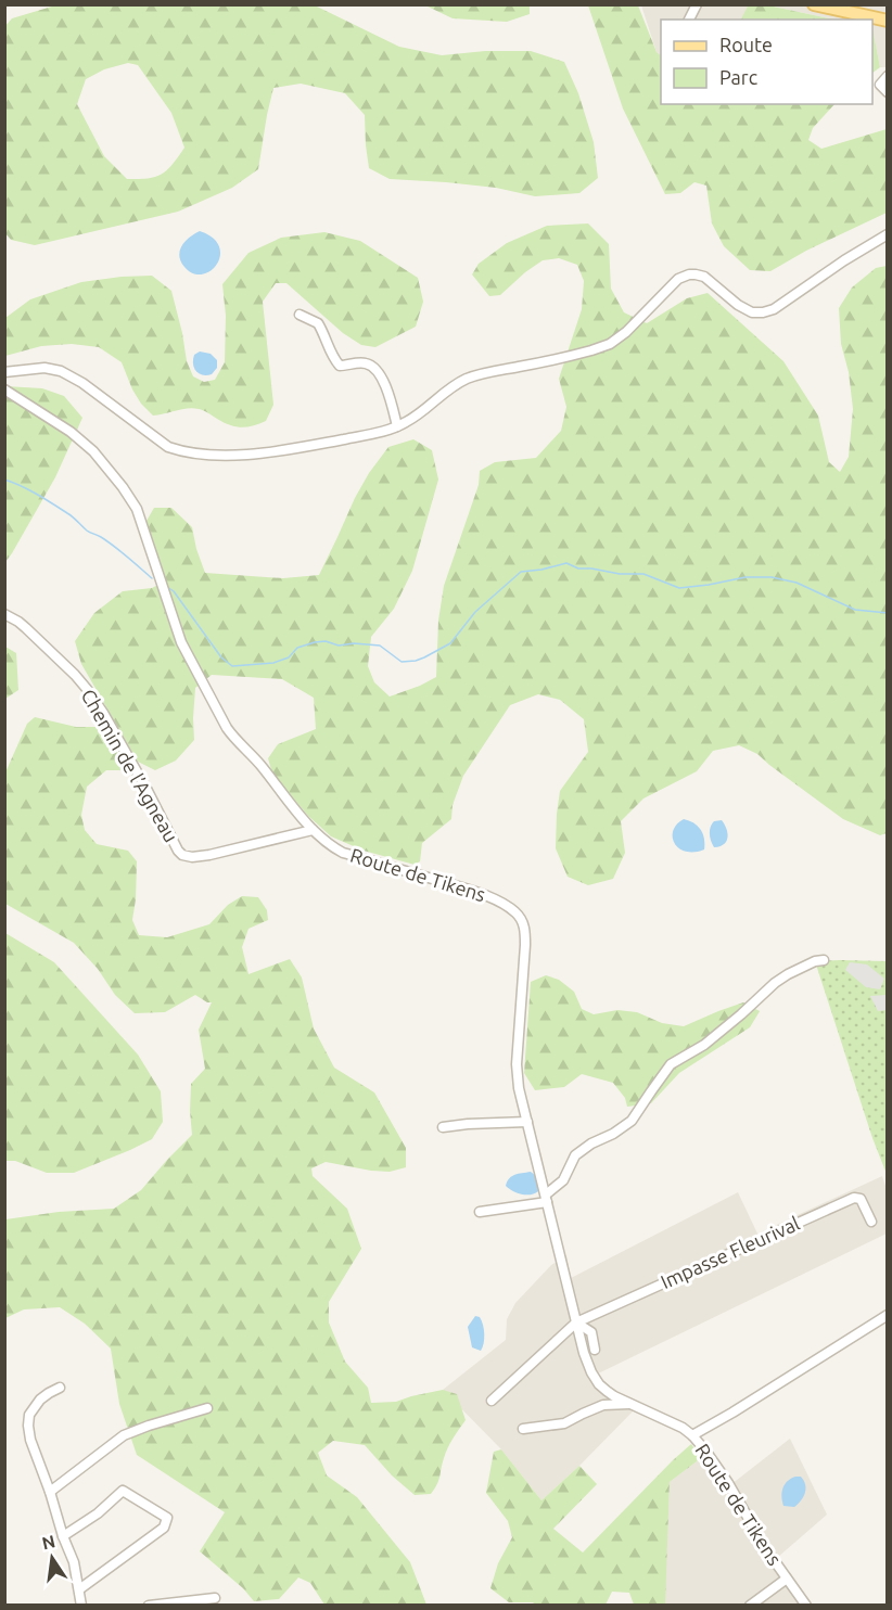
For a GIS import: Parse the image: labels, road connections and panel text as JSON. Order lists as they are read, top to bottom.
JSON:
{
  "streets": {
    "street": ["Chemin de l’Agneau", "Route de Tikens", "Impasse Fleurival"]
  },
  "crossings": [
    ["Chemin de l’Agneau", "Route de Tikens"],
    ["Route de Tikens", "Impasse Fleurival"]
  ],
  "legend": ["Route", "Parc"],
  "north": "top"
}
